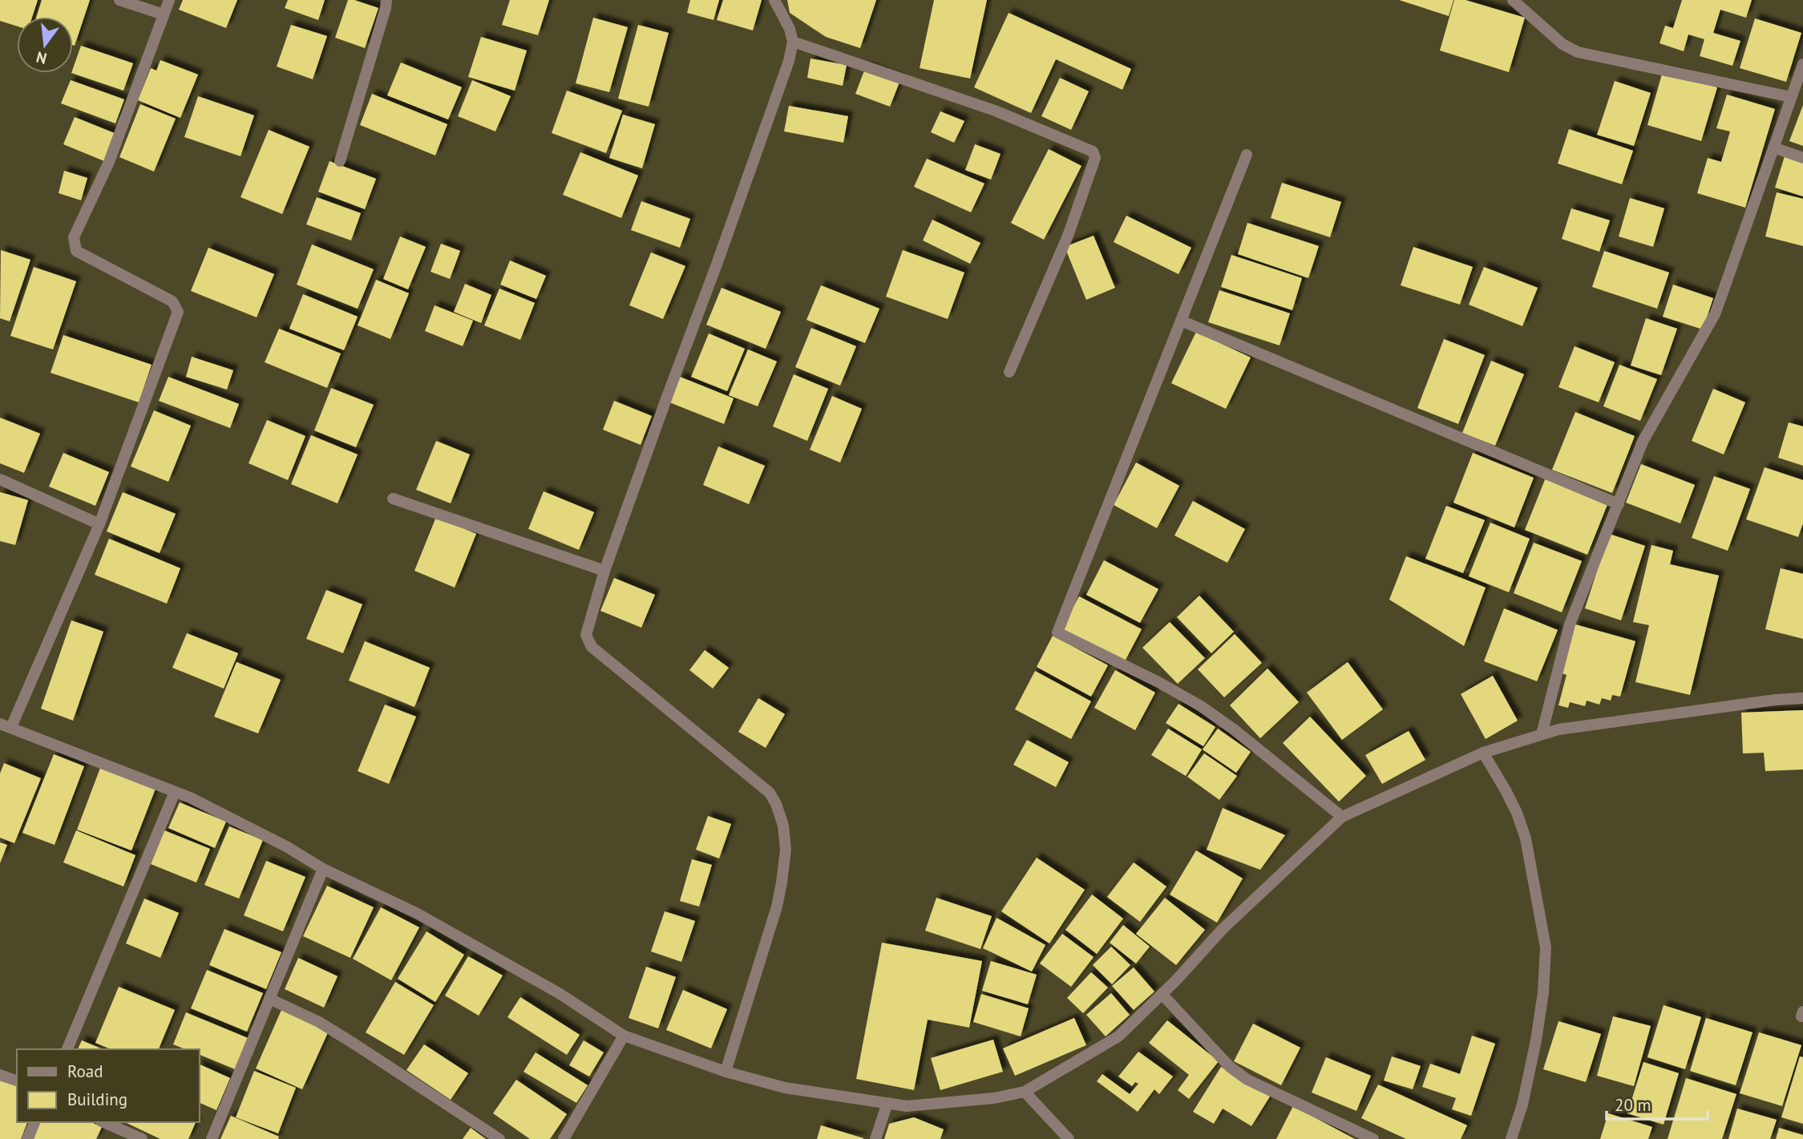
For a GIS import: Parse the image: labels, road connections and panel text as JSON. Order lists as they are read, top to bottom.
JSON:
{
  "legend": ["Road", "Building"],
  "scale_bar": "20 m",
  "north": "bottom"
}
